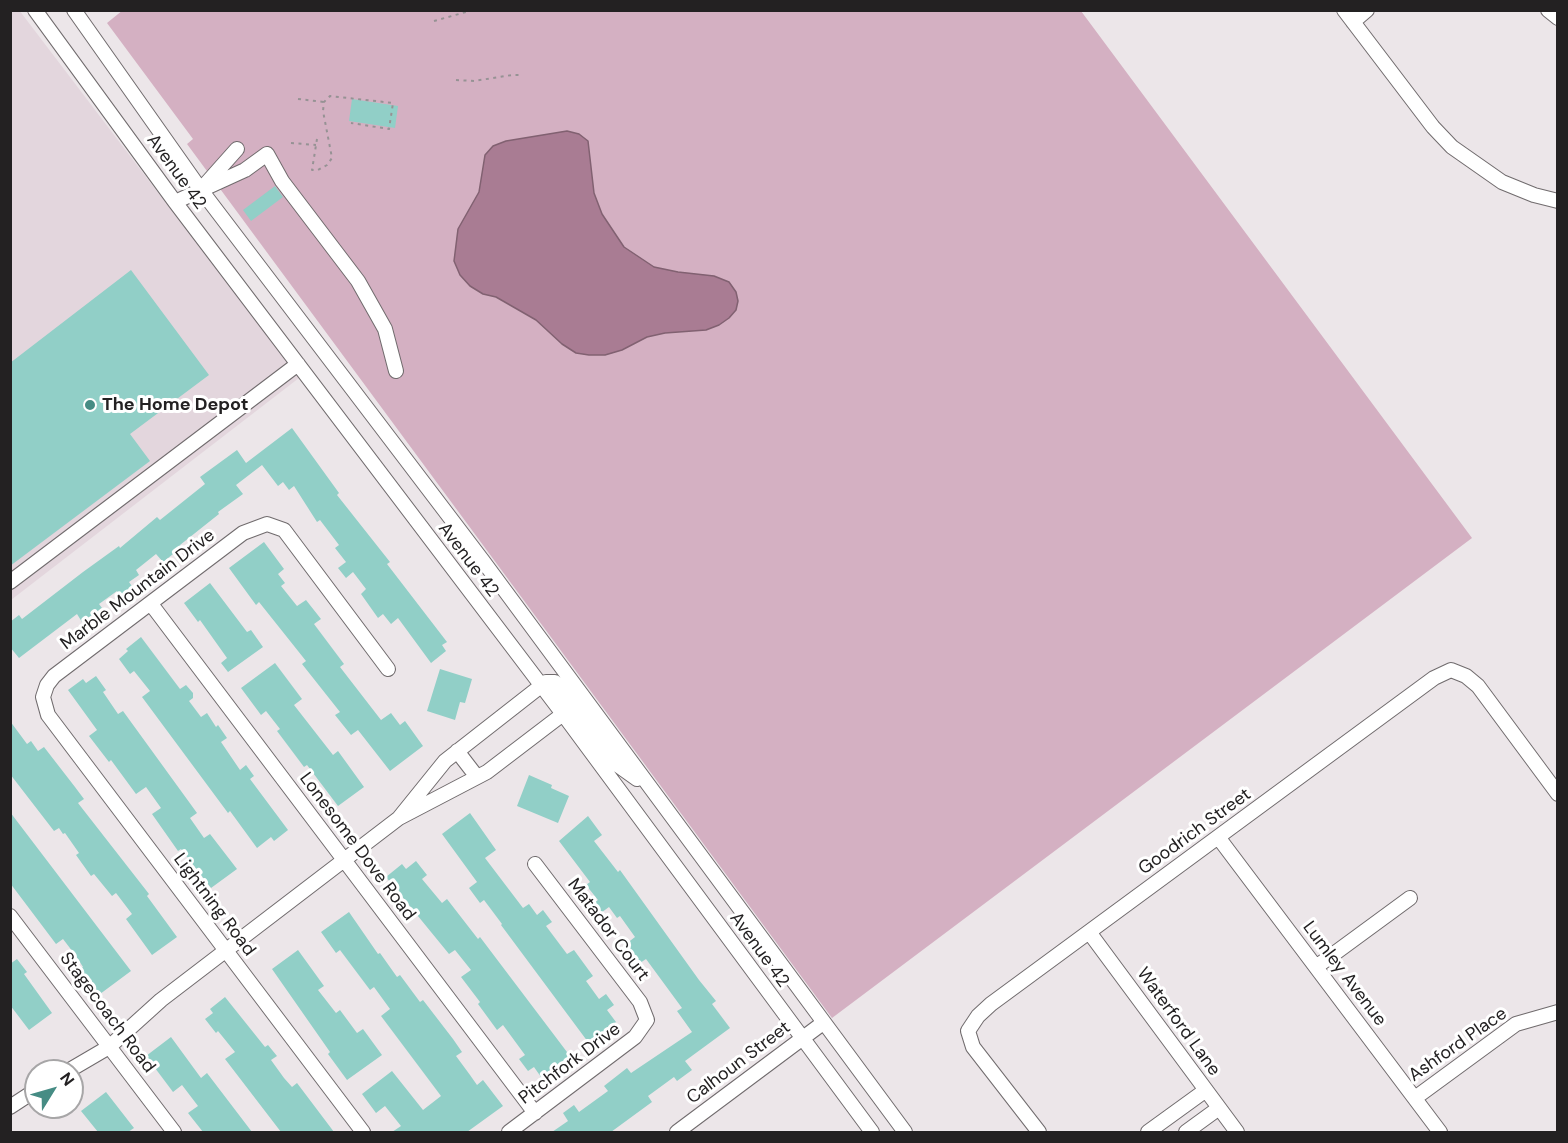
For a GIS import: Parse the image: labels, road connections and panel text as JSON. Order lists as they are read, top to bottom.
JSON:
{
  "streets": {
    "street": [
      "Avenue 42",
      "Marble Mountain Drive",
      "Goodrich Street",
      "Lonesome Dove Road",
      "Lightning Road",
      "Matador Court",
      "Lumley Avenue",
      "Stagecoach Road",
      "Waterford Lane",
      "Ashford Place",
      "Calhoun Street",
      "Pitchfork Drive"
    ]
  },
  "crossings": [
    ["Avenue 42", "Calhoun Street"],
    ["Marble Mountain Drive", "Lonesome Dove Road"],
    ["Marble Mountain Drive", "Lightning Road"],
    ["Goodrich Street", "Lumley Avenue"],
    ["Goodrich Street", "Waterford Lane"],
    ["Lonesome Dove Road", "Pitchfork Drive"],
    ["Matador Court", "Pitchfork Drive"],
    ["Lumley Avenue", "Ashford Place"]
  ],
  "places": ["The Home Depot"],
  "north": "top right"
}
